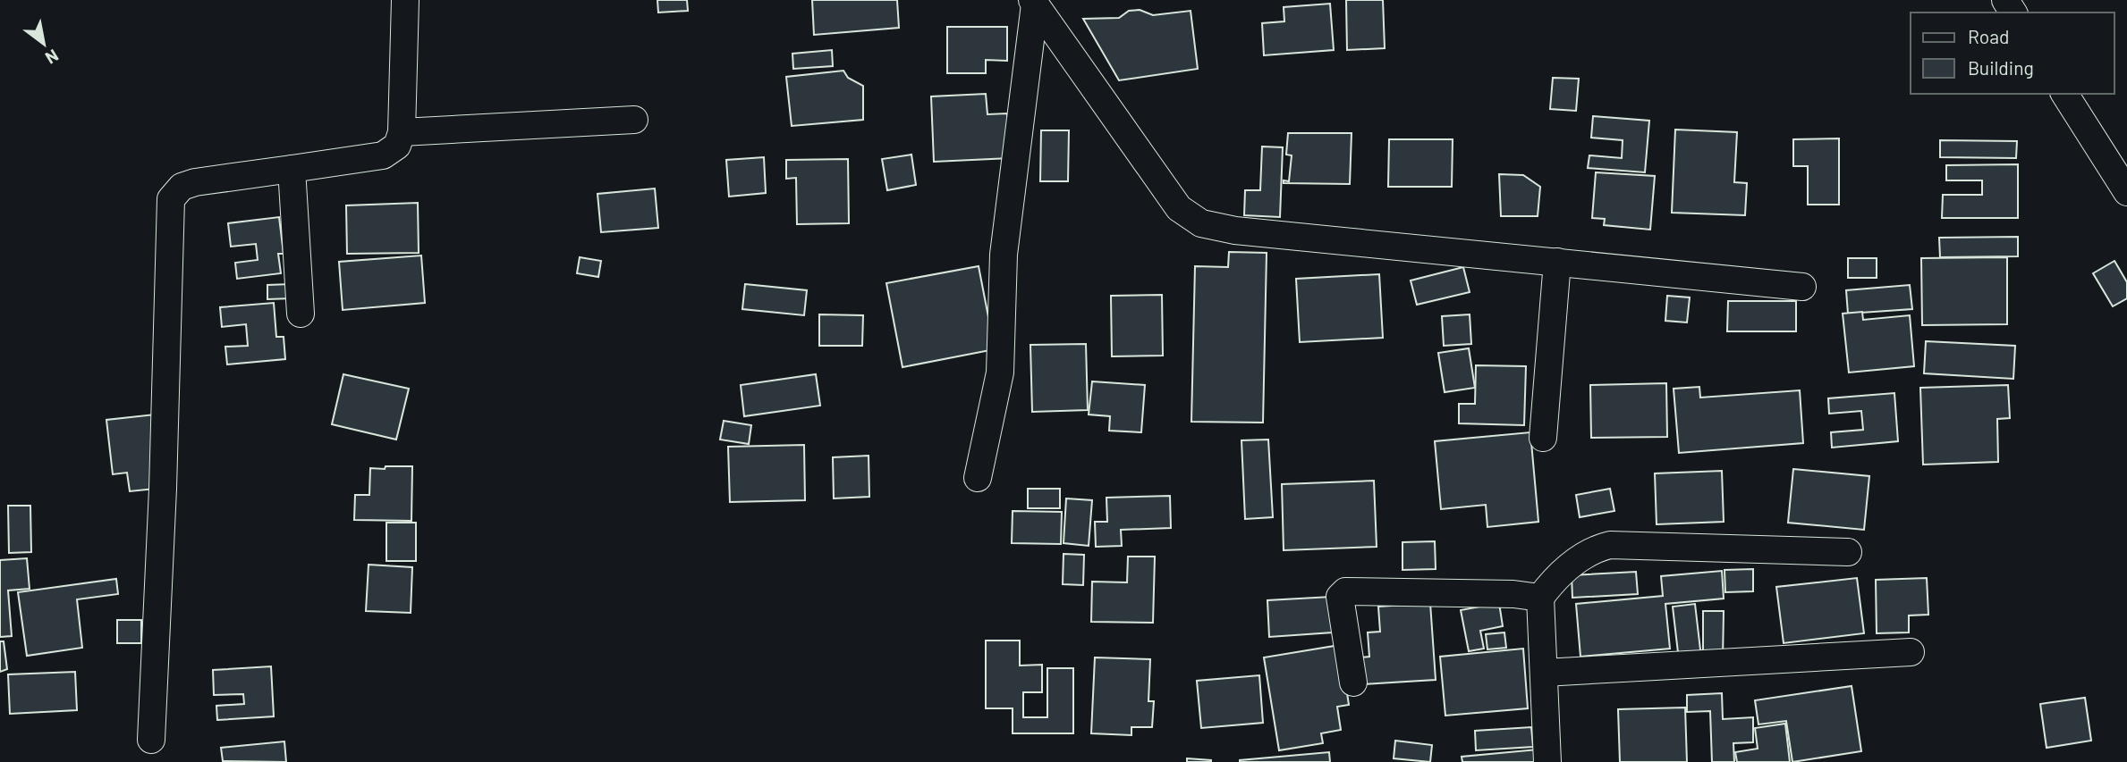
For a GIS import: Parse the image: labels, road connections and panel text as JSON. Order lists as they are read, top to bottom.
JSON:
{
  "legend": ["Road", "Building"],
  "north": "bottom right"
}
